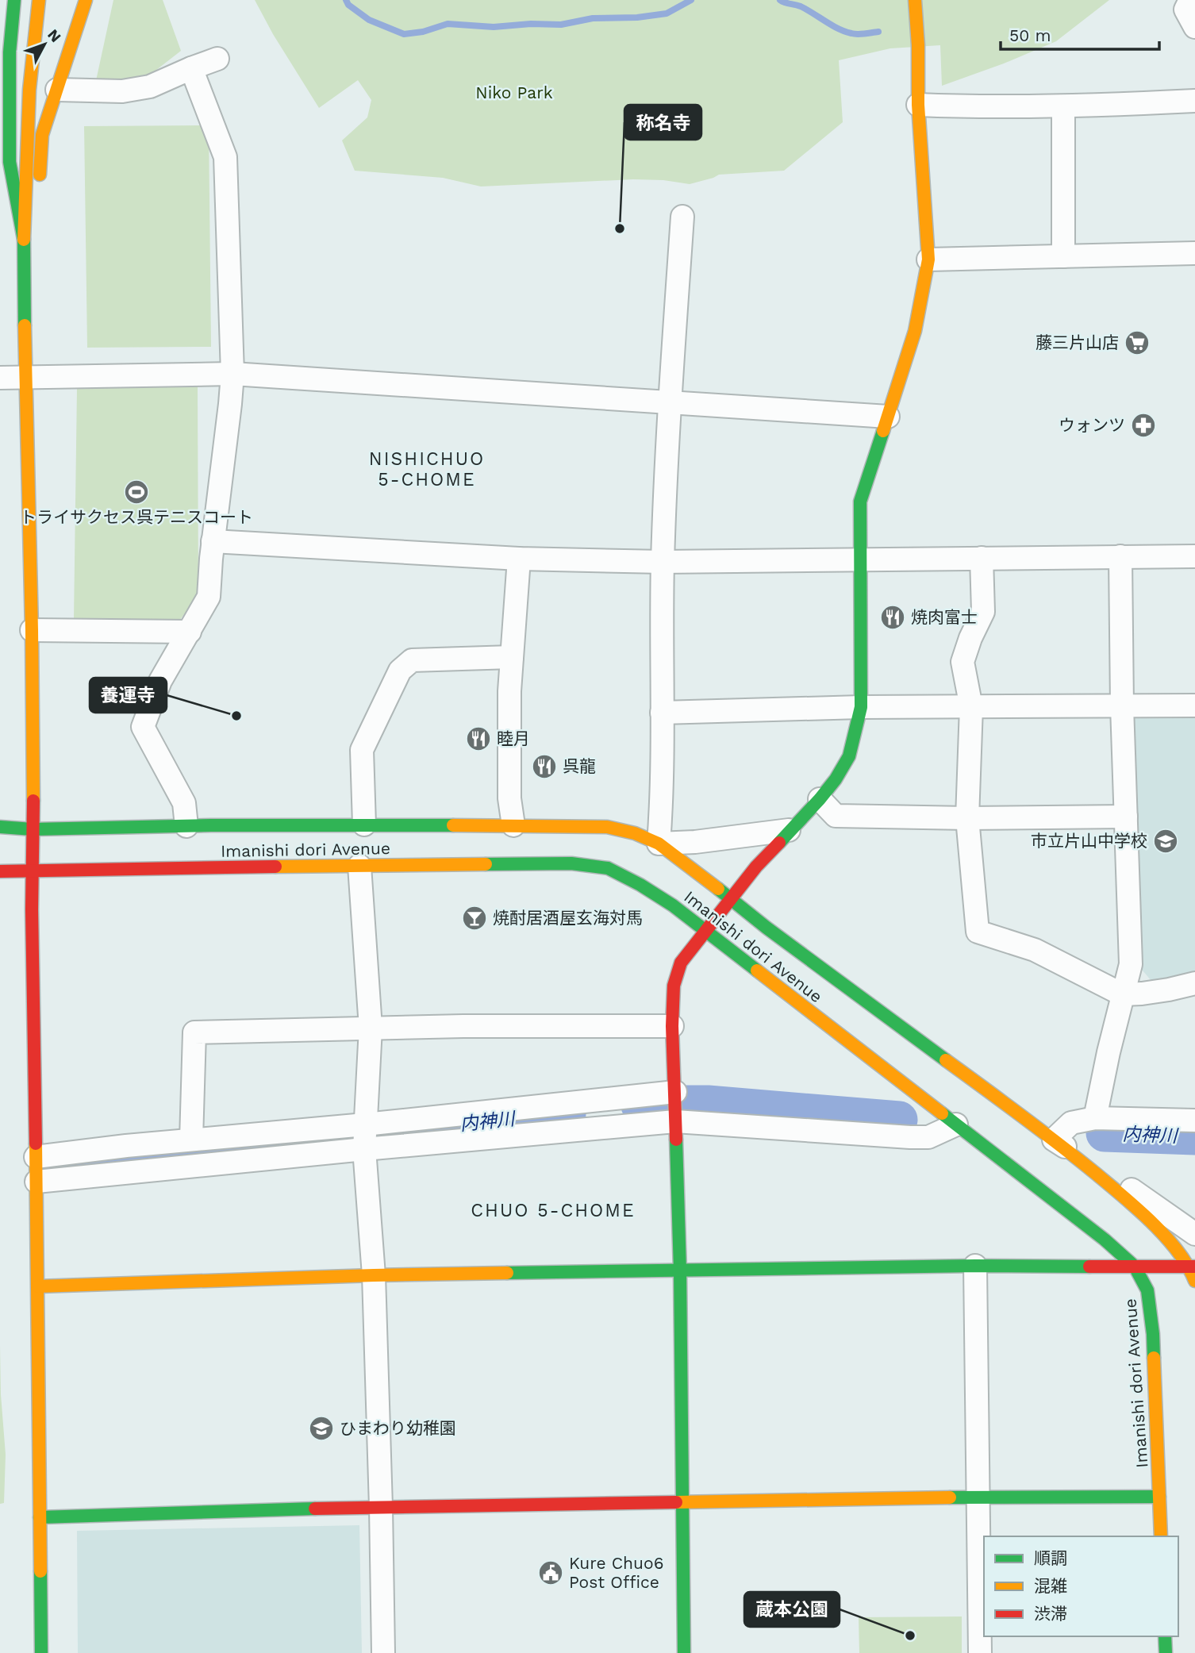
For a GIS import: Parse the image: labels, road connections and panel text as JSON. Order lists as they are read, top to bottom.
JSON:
{
  "streets": {
    "main road": ["Imanishi dori Avenue"]
  },
  "districts": ["NISHICHUO 5-CHOME", "CHUO 5-CHOME"],
  "water": ["内神川"],
  "parks": ["Niko Park"],
  "places": {
    "other": ["称名寺", "養運寺", "蔵本公園"],
    "supermarket": ["藤三片山店"],
    "pharmacy": ["ウォンツ"],
    "sports": ["トライサクセス呉テニスコート"],
    "restaurant": ["焼肉富士", "睦月", "呉龍"],
    "school or university": ["市立片山中学校", "ひまわり幼稚園"],
    "bar": ["焼酎居酒屋玄海対馬"],
    "public building": ["Kure Chuo6 Post Office"]
  },
  "legend": ["順調", "混雑", "渋滞"],
  "scale_bar": "50 m",
  "north": "top right"
}
